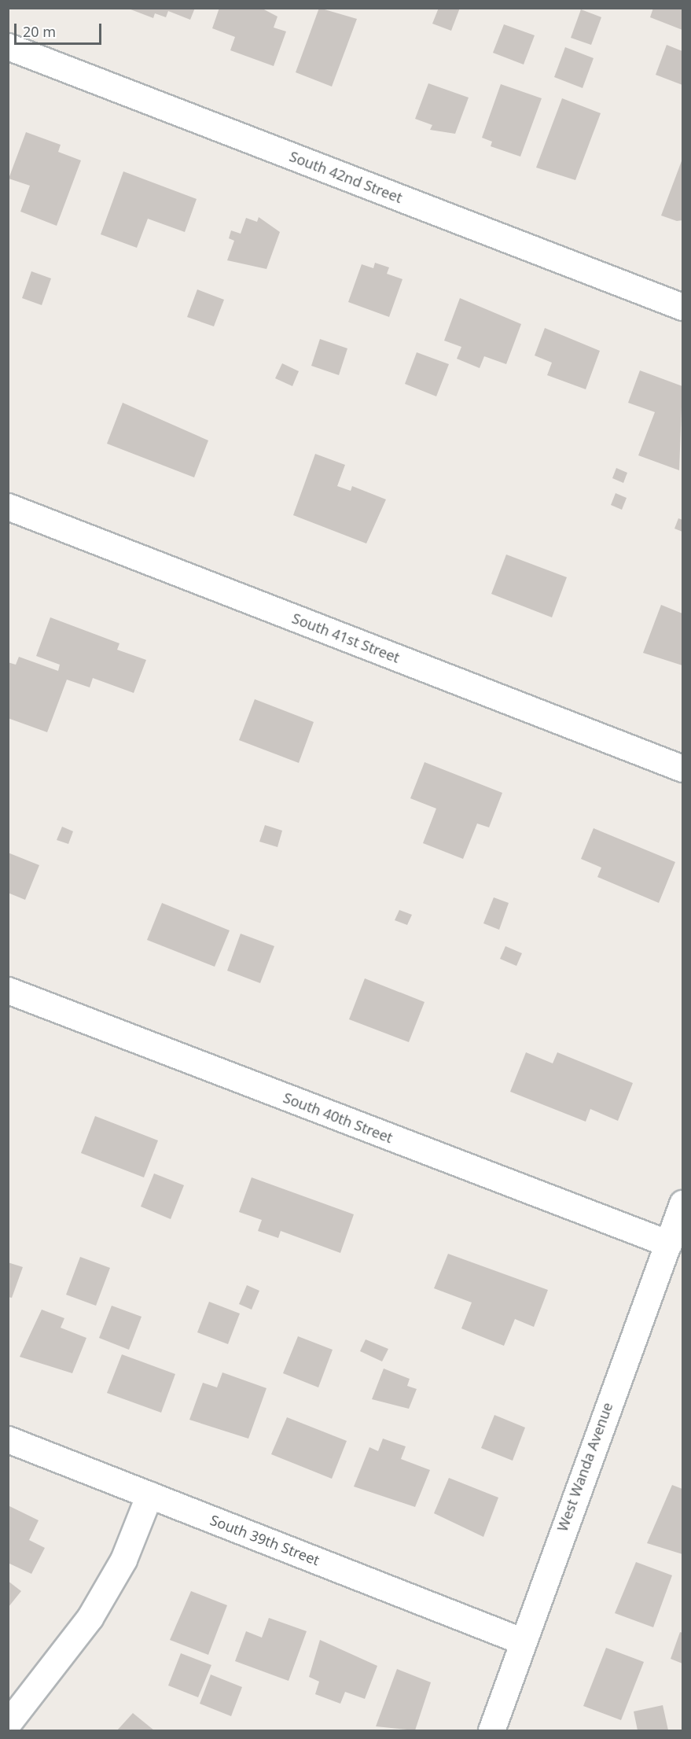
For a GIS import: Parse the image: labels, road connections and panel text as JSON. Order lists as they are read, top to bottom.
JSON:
{
  "streets": {
    "street": [
      "South 42nd Street",
      "South 41st Street",
      "South 40th Street",
      "West Wanda Avenue",
      "South 39th Street"
    ]
  },
  "crossings": [
    ["South 40th Street", "West Wanda Avenue"],
    ["West Wanda Avenue", "South 39th Street"]
  ],
  "scale_bar": "20 m"
}
